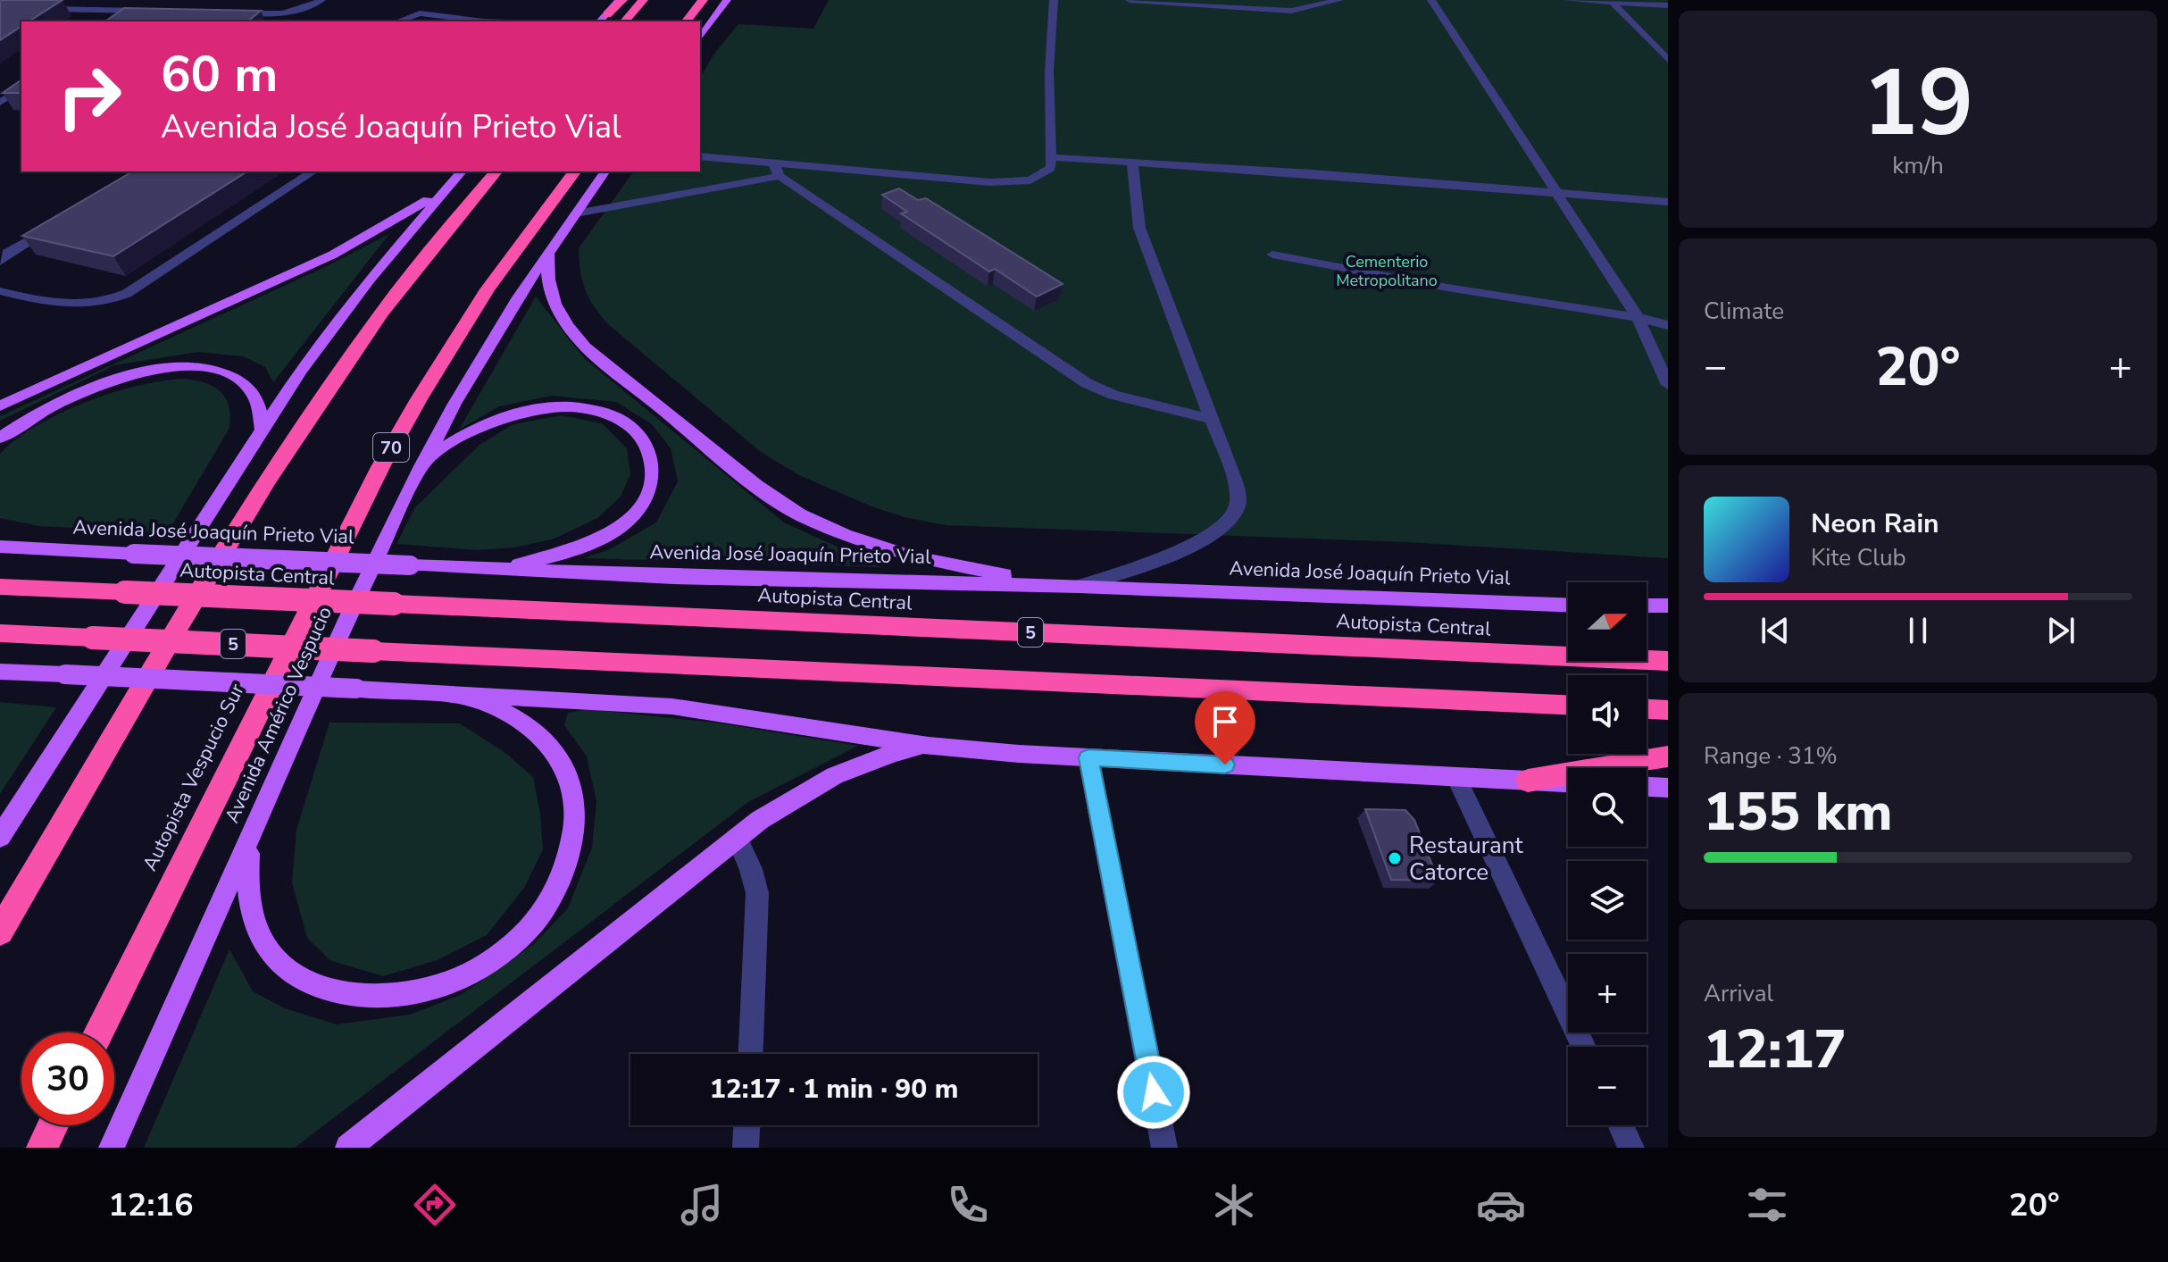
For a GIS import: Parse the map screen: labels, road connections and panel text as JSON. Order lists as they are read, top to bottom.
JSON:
{
  "streets": {
    "highway": [
      "70",
      "Autopista Central",
      "5",
      "Autopista Vespucio Sur"
    ],
    "main road": ["Avenida José Joaquín Prieto Vial", "Avenida Américo Vespucio"]
  },
  "parks": ["Cementerio Metropolitano"],
  "places": ["Restaurant Catorce"],
  "north": "right",
  "page": {
    "tile": [
      ["19", "km/h"],
      "Climate",
      ["Range · 31%", "155 km"],
      ["Arrival", "12:17"]
    ],
    "turn": ["60 m", "Avenida José Joaquín Prieto Vial"],
    "heat": ["−", "20°", "+"],
    "song": ["Neon Rain", "Kite Club"],
    "map_buttons": ["+", "−"],
    "limit": "30",
    "trip": "12:17 · 1 min · 90 m",
    "tabs": ["12:16", "20°"]
  }
}
